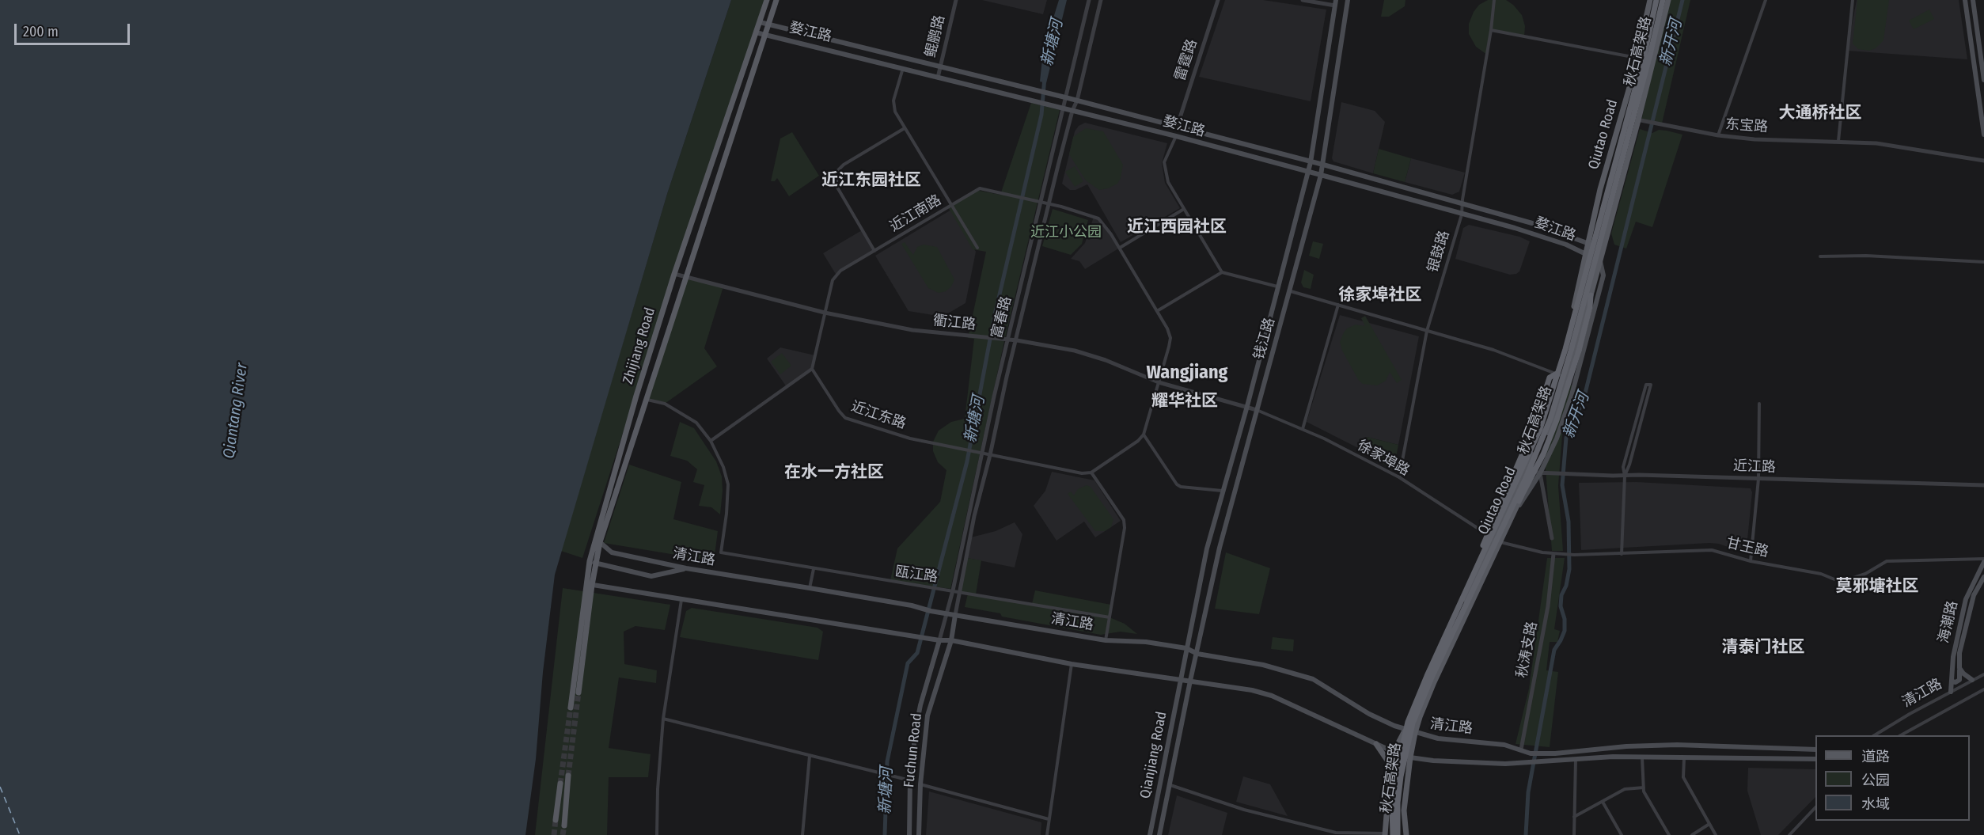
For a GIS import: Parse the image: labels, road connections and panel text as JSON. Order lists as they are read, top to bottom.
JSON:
{
  "streets": {
    "highway": ["秋石高架路"],
    "main road": [
      "婺江路",
      "Qiutao Road",
      "钱江路",
      "Zhijiang Road",
      "清江路",
      "海潮路",
      "Fuchun Road",
      "Qianjiang Road"
    ],
    "street": [
      "鲲鹏路",
      "雷霆路",
      "东宝路",
      "近江南路",
      "银鼓路",
      "富春路",
      "衢江路",
      "近江东路",
      "徐家埠路",
      "近江路",
      "甘王路",
      "瓯江路",
      "秋涛支路"
    ]
  },
  "crossings": [
    ["婺江路", "鲲鹏路"],
    ["婺江路", "雷霆路"],
    ["婺江路", "Qiutao Road"],
    ["婺江路", "银鼓路"],
    ["婺江路", "富春路"],
    ["婺江路", "钱江路"],
    ["婺江路", "Zhijiang Road"],
    ["东宝路", "Qiutao Road"],
    ["Qiutao Road", "徐家埠路"],
    ["Qiutao Road", "近江路"],
    ["Qiutao Road", "甘王路"],
    ["Qiutao Road", "清江路"],
    ["近江南路", "富春路"],
    ["近江南路", "衢江路"],
    ["银鼓路", "徐家埠路"],
    ["富春路", "衢江路"],
    ["富春路", "近江东路"],
    ["富春路", "清江路"],
    ["富春路", "瓯江路"],
    ["富春路", "Fuchun Road"],
    ["衢江路", "钱江路"],
    ["衢江路", "Zhijiang Road"],
    ["衢江路", "徐家埠路"],
    ["钱江路", "徐家埠路"],
    ["钱江路", "清江路"],
    ["钱江路", "Qianjiang Road"],
    ["Zhijiang Road", "清江路"],
    ["甘王路", "海潮路"],
    ["甘王路", "秋涛支路"],
    ["清江路", "海潮路"],
    ["清江路", "秋涛支路"],
    ["清江路", "Fuchun Road"]
  ],
  "districts": [
    "大通桥社区",
    "近江东园社区",
    "近江西园社区",
    "徐家埠社区",
    "Wangjiang",
    "耀华社区",
    "在水一方社区",
    "莫邪塘社区",
    "清泰门社区"
  ],
  "water": ["新塘河", "新开河", "Qiantang River"],
  "parks": ["近江小公园"],
  "legend": ["道路", "公园", "水域"],
  "scale_bar": "200 m"
}
